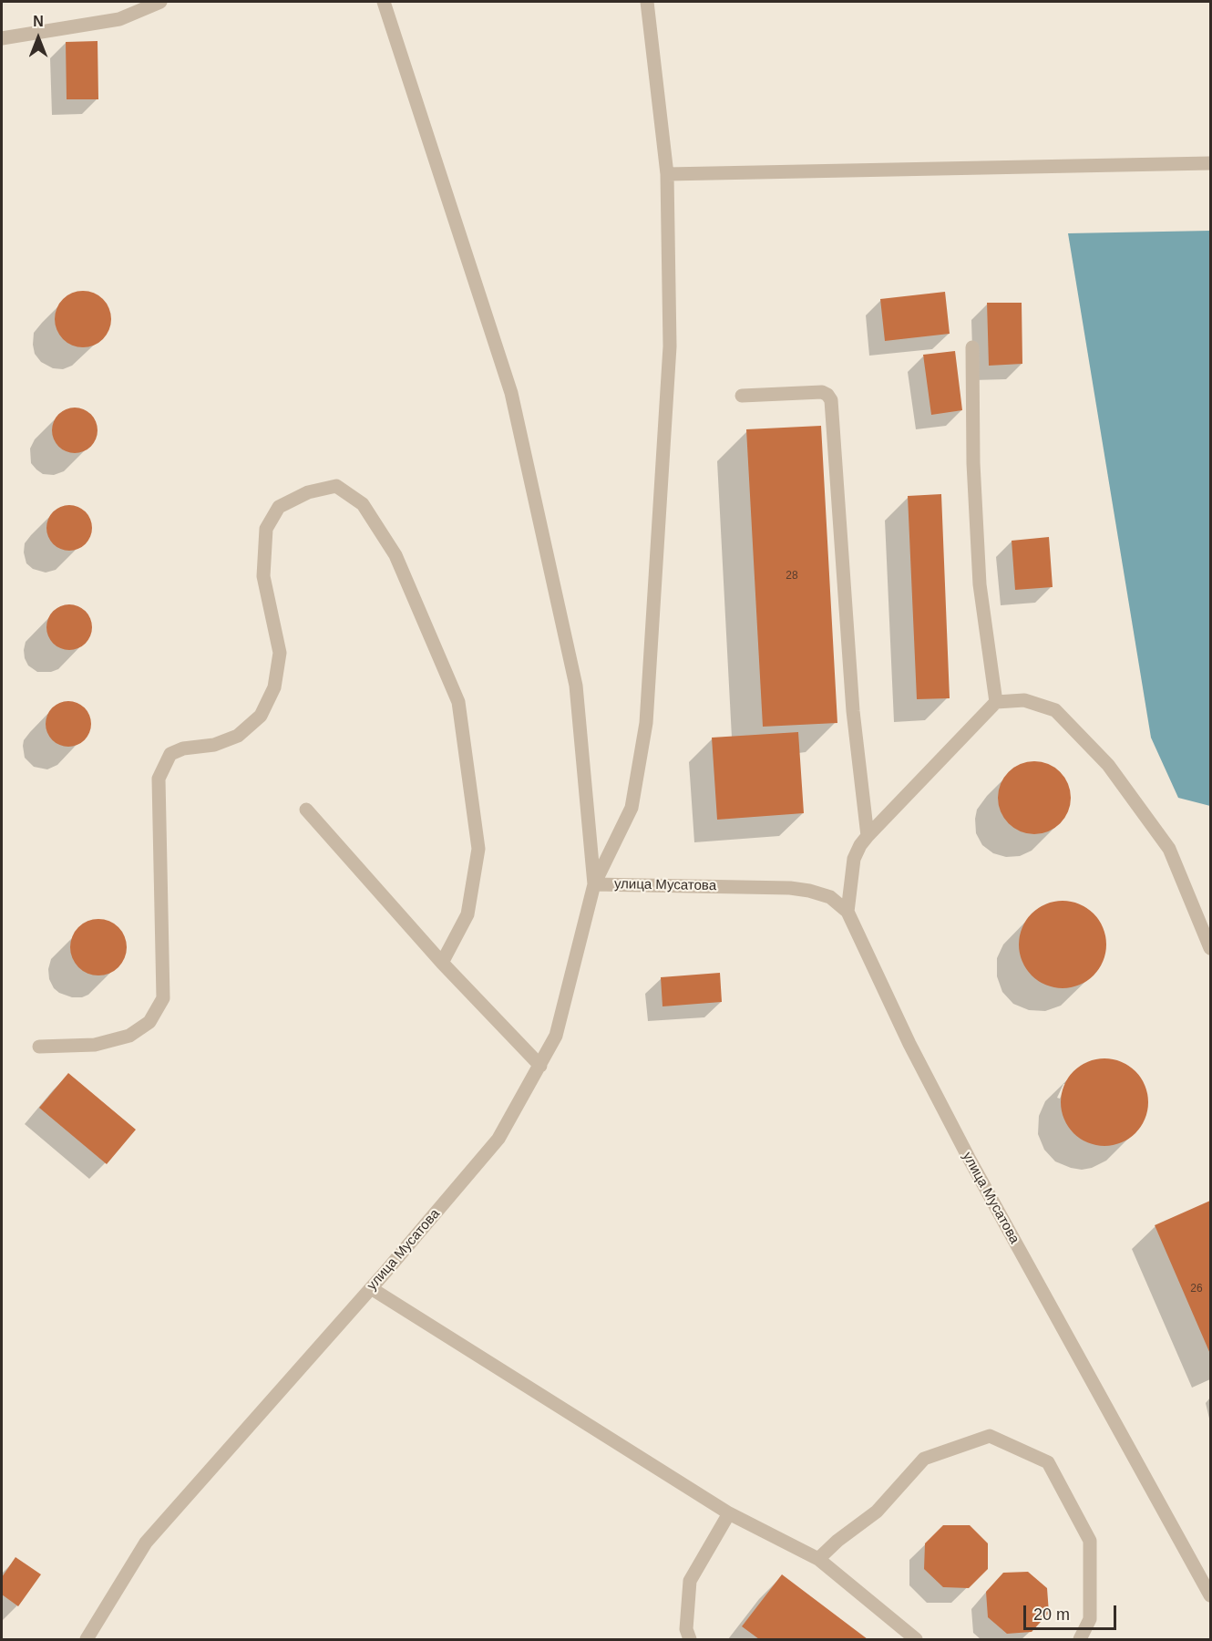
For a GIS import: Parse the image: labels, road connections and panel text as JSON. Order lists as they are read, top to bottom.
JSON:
{
  "streets": {
    "lane": ["улица Мусатова"]
  },
  "house_numbers": ["28", "26"],
  "scale_bar": "20 m",
  "north": "top"
}
